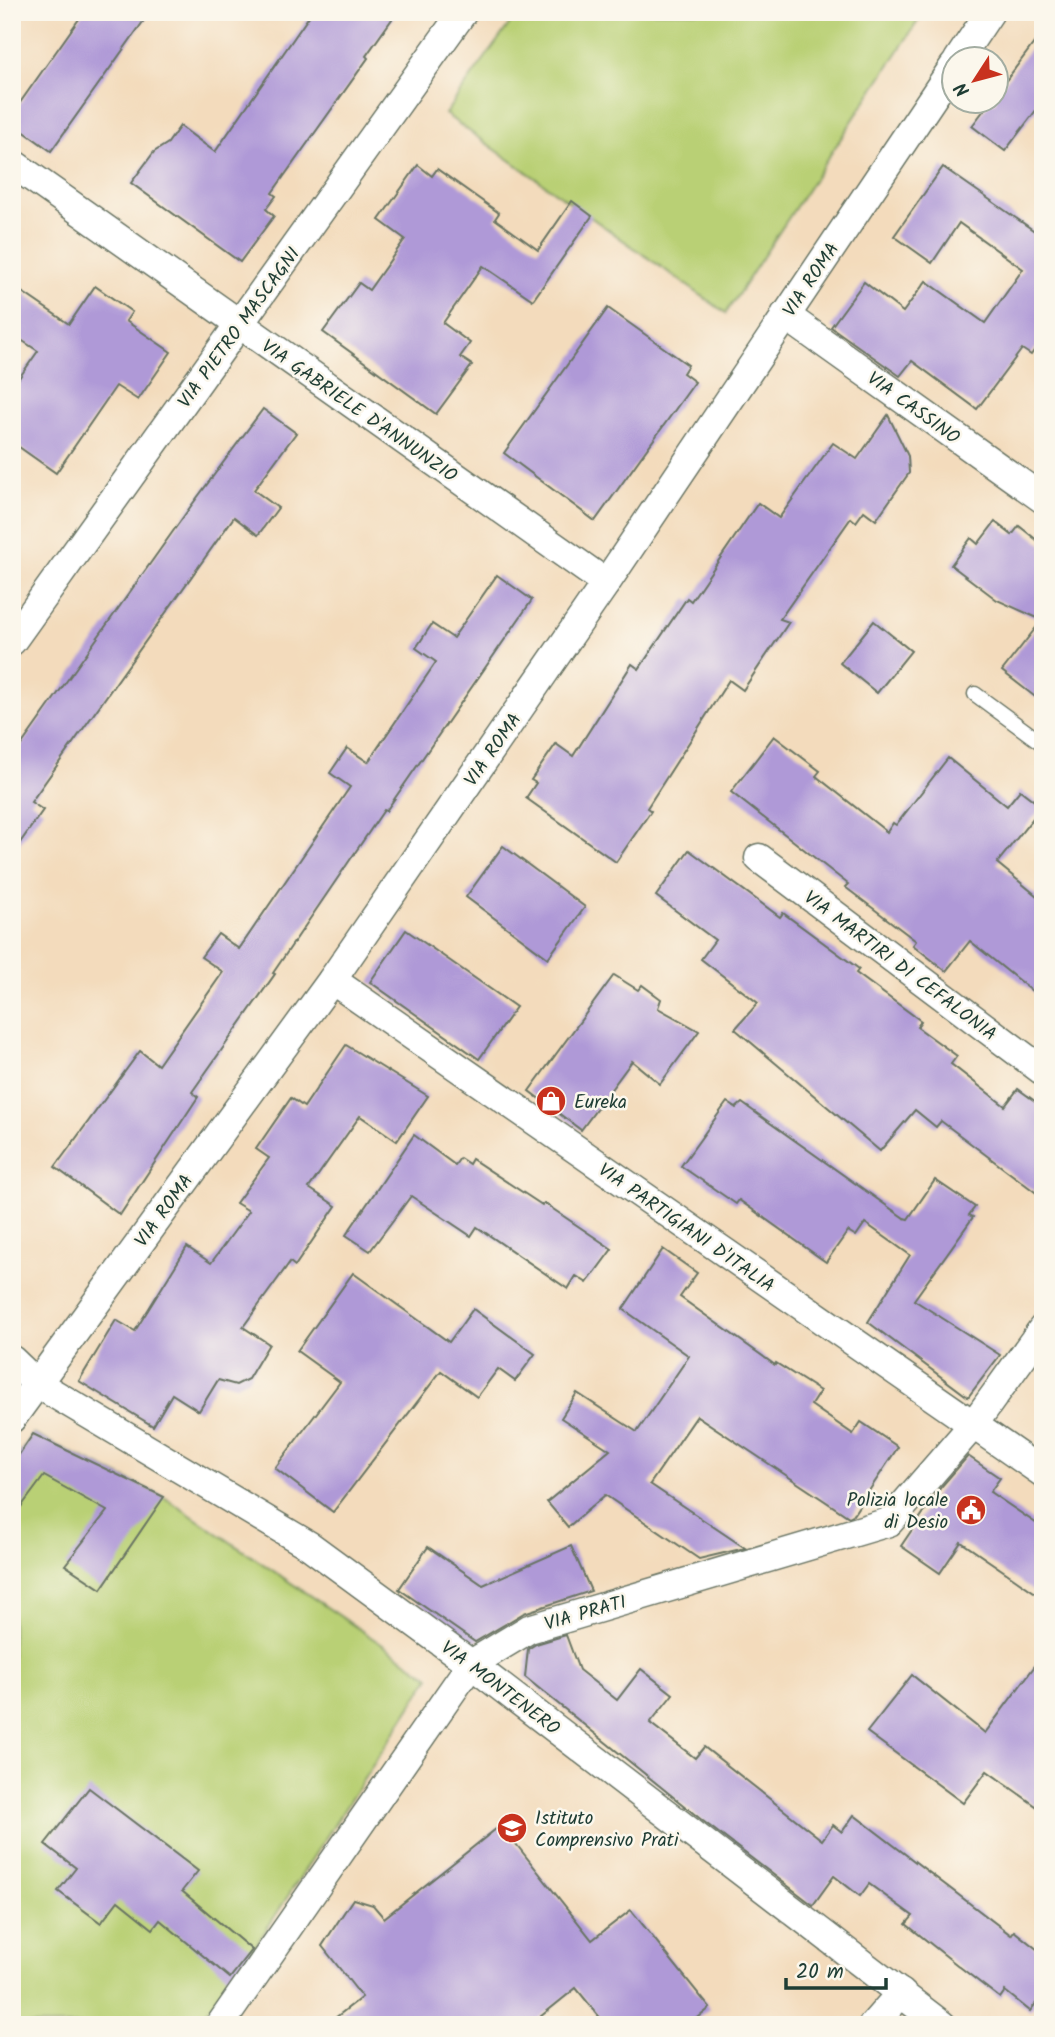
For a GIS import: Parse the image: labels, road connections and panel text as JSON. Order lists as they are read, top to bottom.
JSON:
{
  "streets": {
    "street": [
      "VIA ROMA",
      "VIA PIETRO MASCAGNI",
      "VIA CASSINO",
      "VIA GABRIELE D'ANNUNZIO",
      "VIA MARTIRI DI CEFALONIA",
      "VIA PARTIGIANI D'ITALIA",
      "VIA PRATI",
      "VIA MONTENERO"
    ]
  },
  "crossings": [
    ["VIA ROMA", "VIA CASSINO"],
    ["VIA ROMA", "VIA GABRIELE D'ANNUNZIO"],
    ["VIA ROMA", "VIA PARTIGIANI D'ITALIA"],
    ["VIA ROMA", "VIA MONTENERO"],
    ["VIA PIETRO MASCAGNI", "VIA GABRIELE D'ANNUNZIO"],
    ["VIA PARTIGIANI D'ITALIA", "VIA PRATI"],
    ["VIA PRATI", "VIA MONTENERO"]
  ],
  "places": {
    "shop": ["Eureka"],
    "public building": ["Polizia locale di Desio"],
    "school or university": ["Istituto Comprensivo Prati"]
  },
  "scale_bar": "20 m",
  "north": "bottom left"
}
